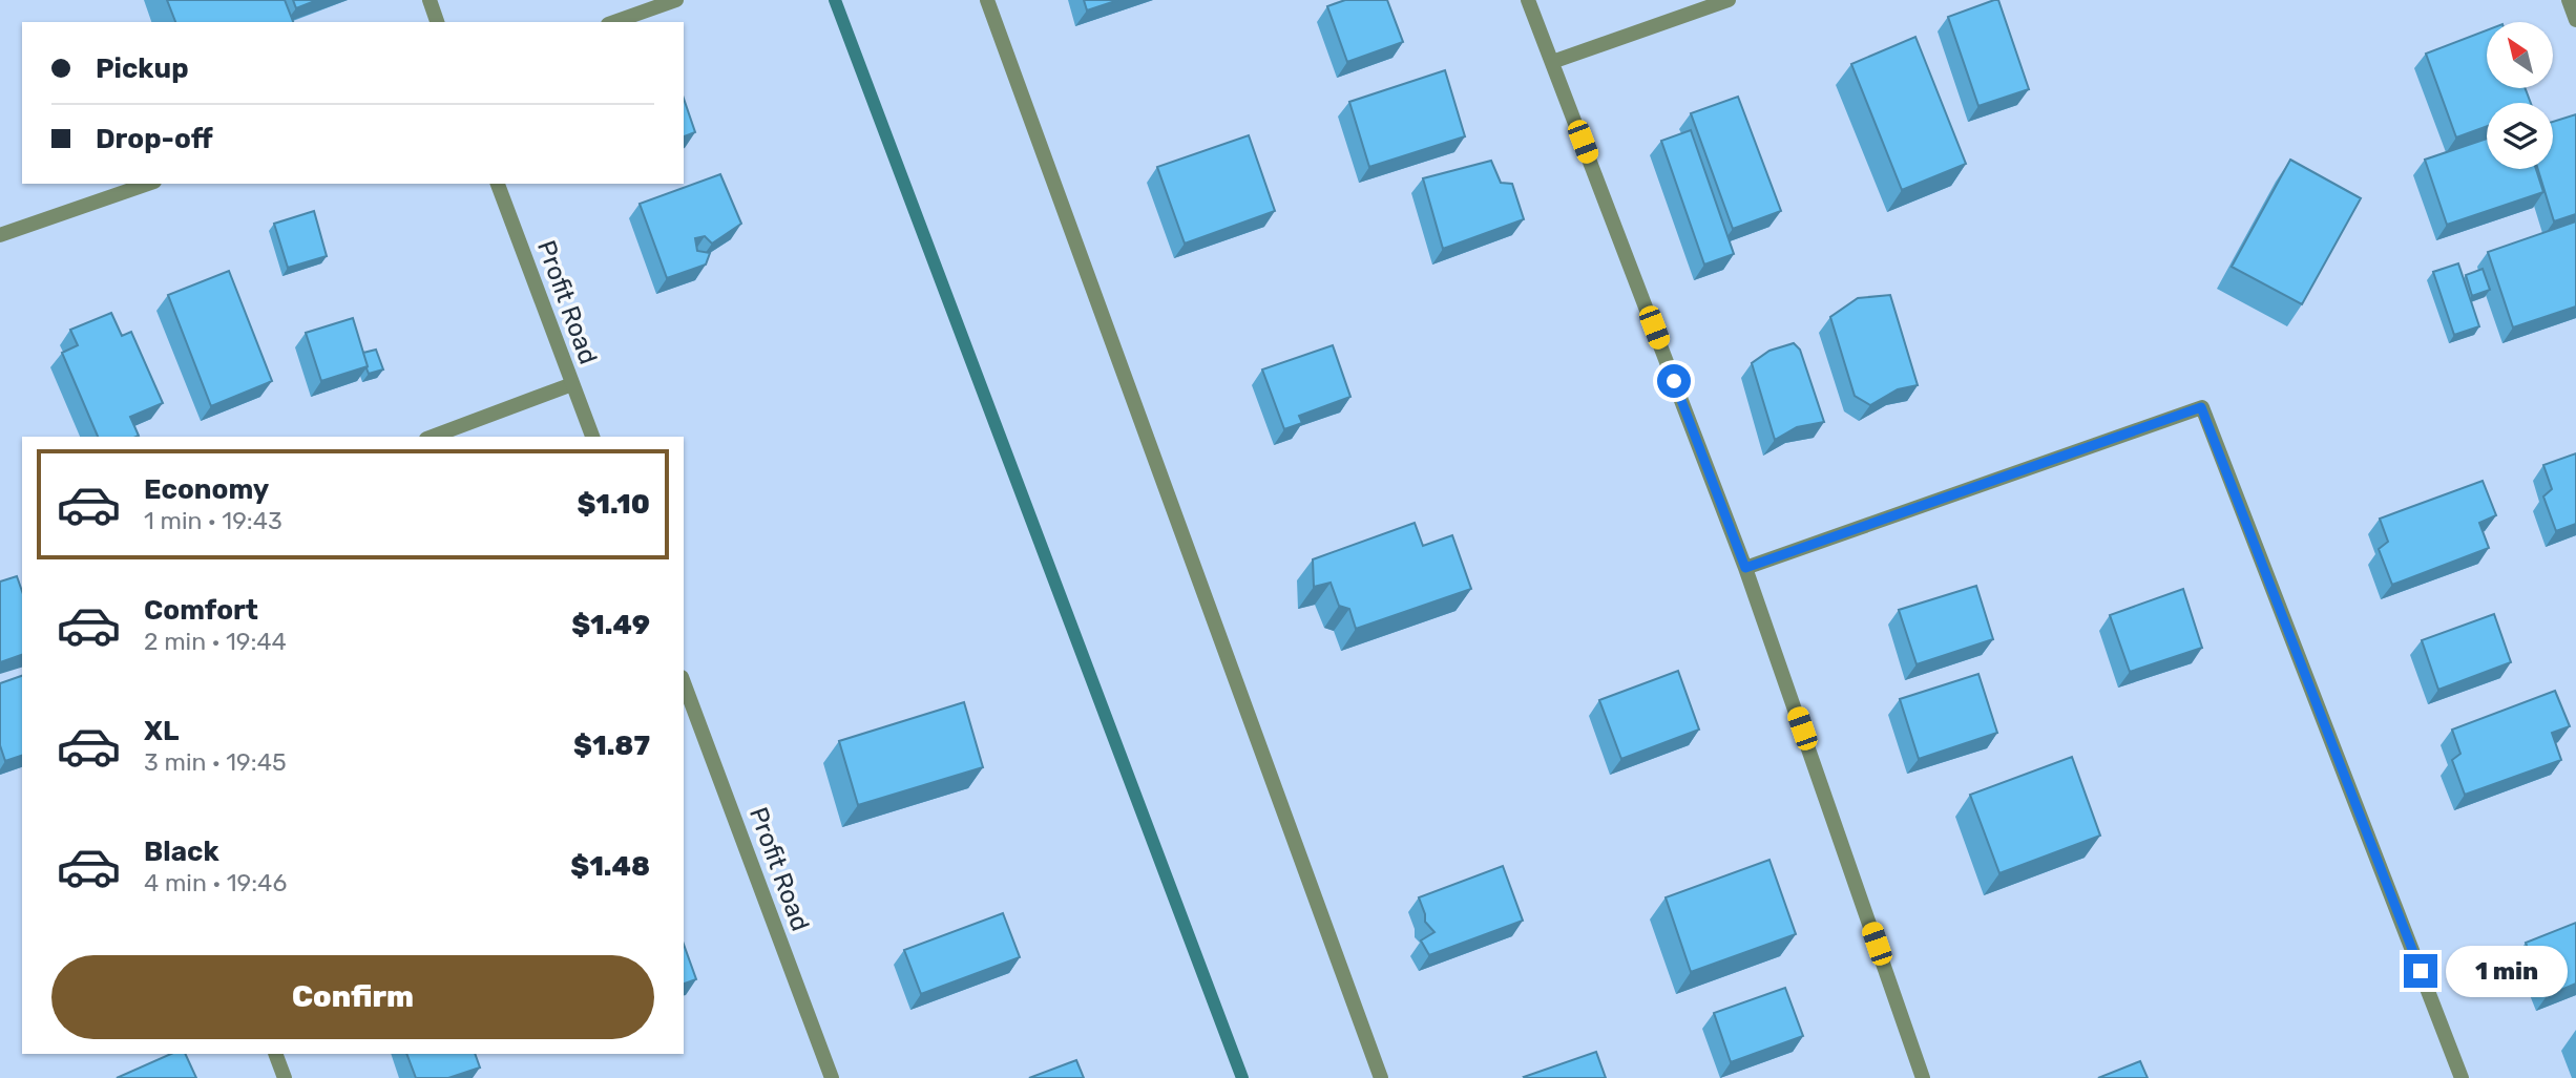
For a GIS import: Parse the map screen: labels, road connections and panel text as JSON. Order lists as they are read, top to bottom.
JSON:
{
  "streets": {
    "street": ["Profit Road"]
  },
  "north": "top left",
  "page": {
    "banner": ["Pickup", "Drop-off"],
    "list": [
      {
        "name": "Economy",
        "note": "1 min · 19:43",
        "value": "$1.10"
      },
      {
        "name": "Comfort",
        "note": "2 min · 19:44",
        "value": "$1.49"
      },
      {
        "name": "XL",
        "note": "3 min · 19:45",
        "value": "$1.87"
      },
      {
        "name": "Black",
        "note": "4 min · 19:46",
        "value": "$1.48"
      }
    ],
    "buttons": "Confirm",
    "bubble": "1 min"
  }
}
